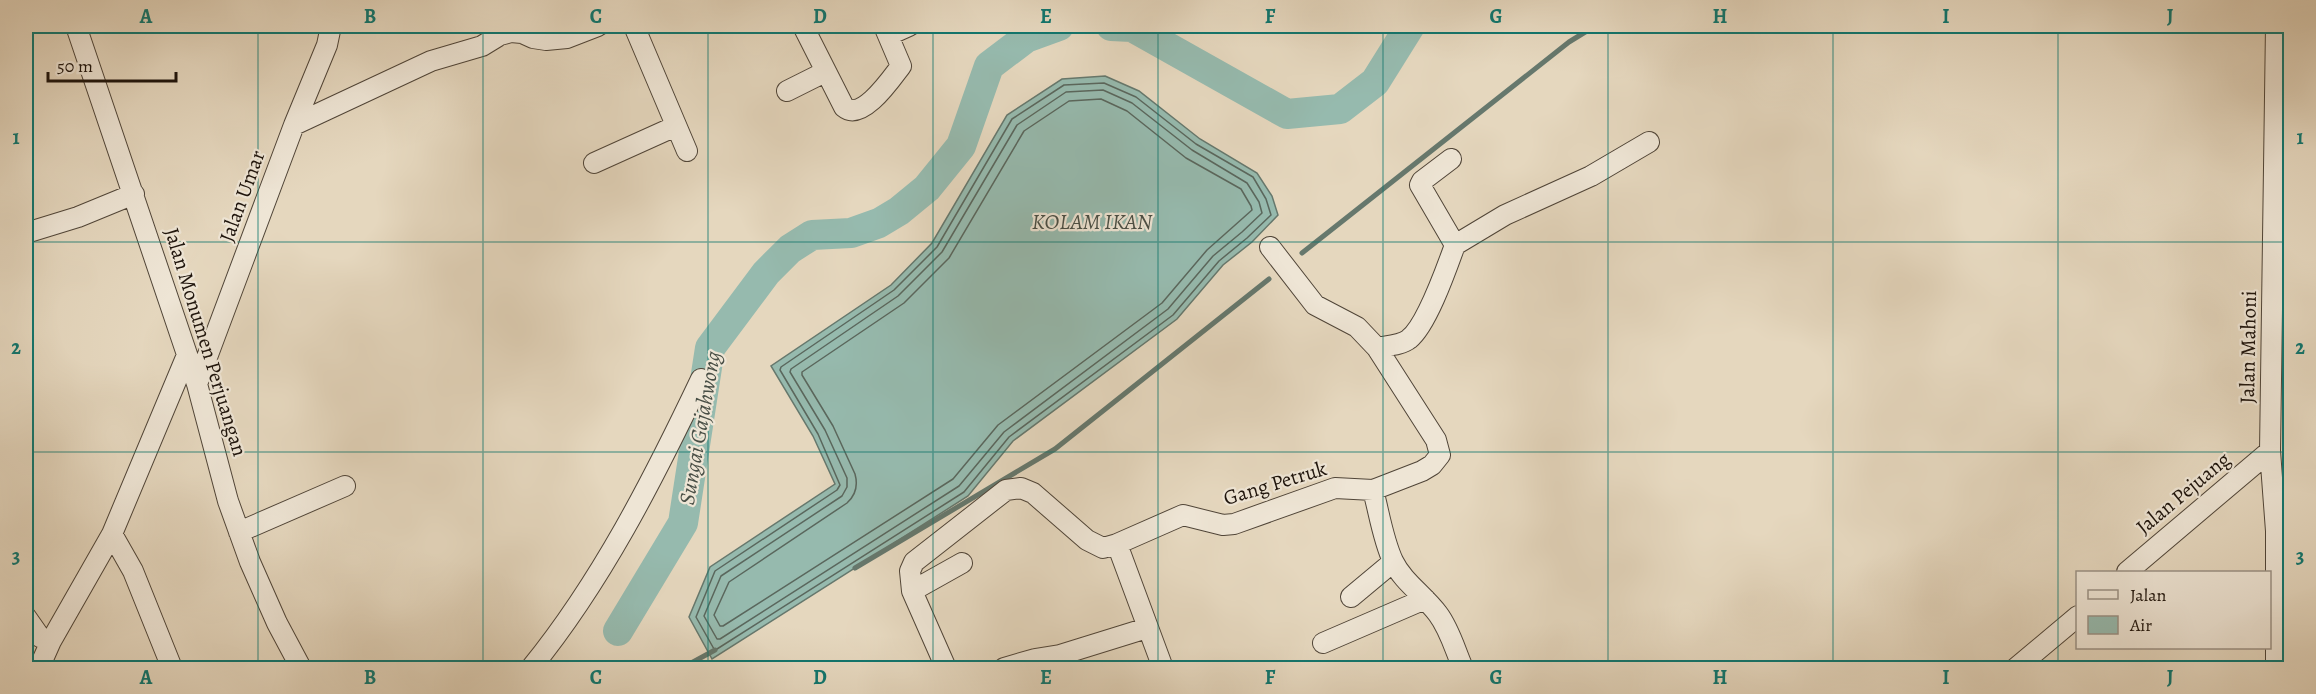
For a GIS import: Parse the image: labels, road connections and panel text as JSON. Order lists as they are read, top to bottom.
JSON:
{
  "streets": {
    "street": [
      "Jalan Umar",
      "Jalan Monumen Perjuangan",
      "Jalan Mahoni",
      "Gang Petruk",
      "Jalan Pejuang"
    ]
  },
  "crossings": [
    ["Jalan Umar", "Jalan Monumen Perjuangan"],
    ["Jalan Mahoni", "Jalan Pejuang"]
  ],
  "water": ["KOLAM IKAN", "Sungai Gajahwong"],
  "legend": ["Jalan", "Air"],
  "scale_bar": "50 m",
  "grid": {
    "columns": [
      "A",
      "B",
      "C",
      "D",
      "E",
      "F",
      "G",
      "H",
      "I",
      "J"
    ],
    "rows": ["1", "2", "3"]
  }
}
